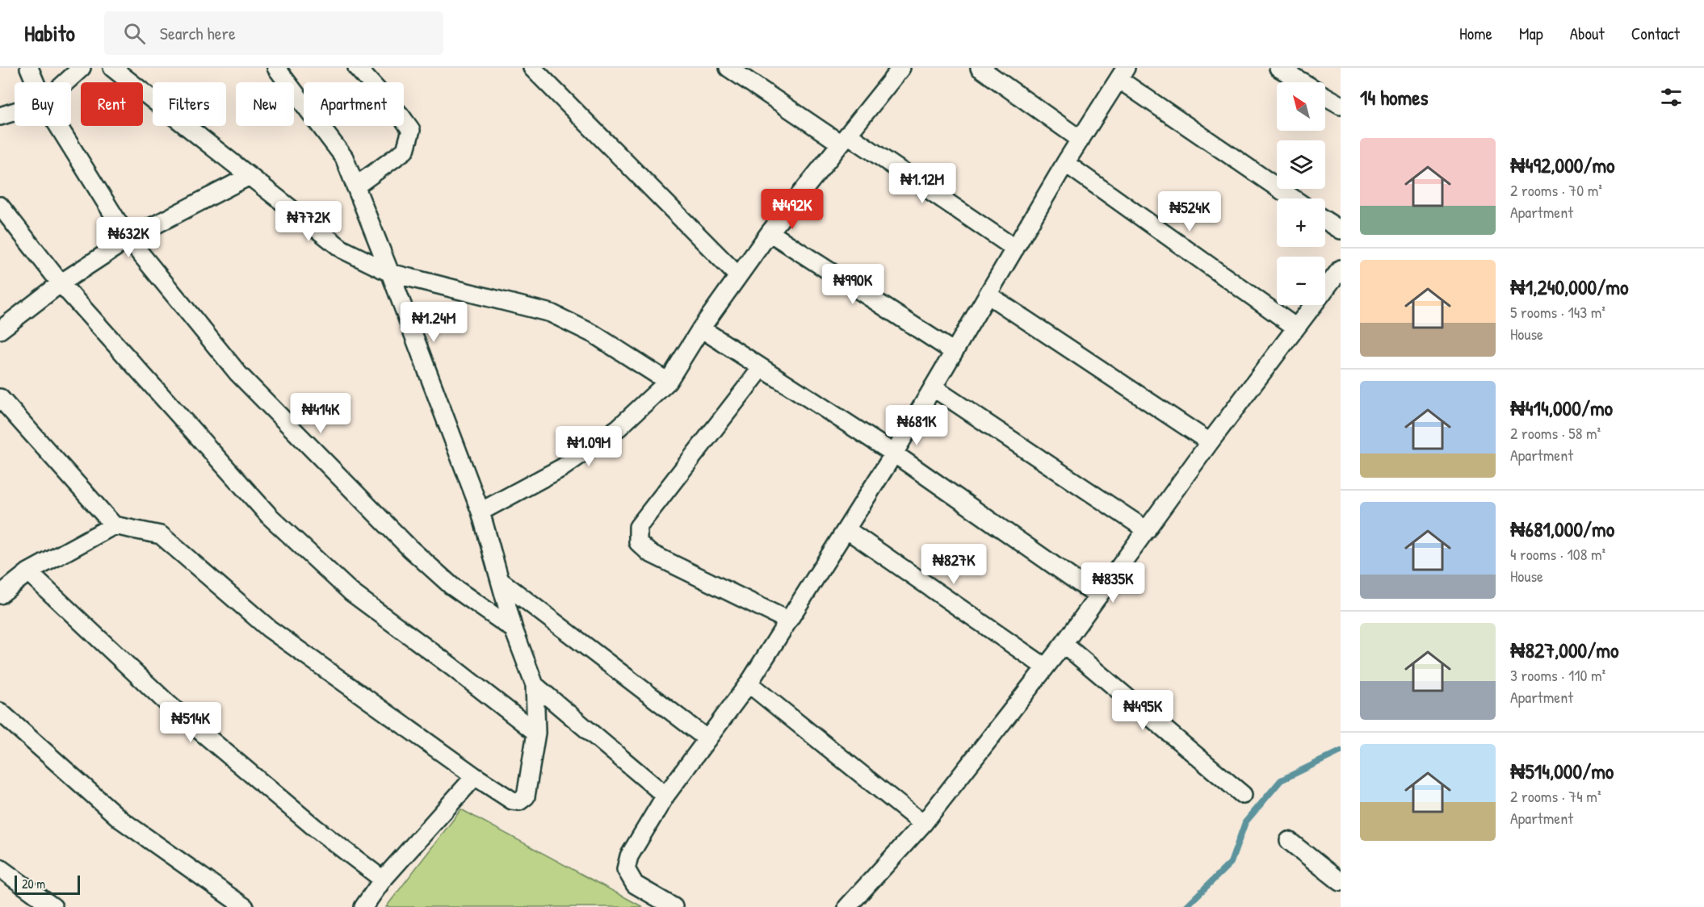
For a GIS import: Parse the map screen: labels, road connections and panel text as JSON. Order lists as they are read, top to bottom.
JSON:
{
  "scale_bar": "20 m",
  "north": "top left",
  "page": {
    "header": "Habito",
    "search": "Search here",
    "nav": [
      "Home",
      "Map",
      "About",
      "Contact"
    ],
    "heading": "14 homes",
    "map_buttons": ["+", "−"],
    "chip": [
      "Buy",
      "Rent",
      "Filters",
      "New",
      "Apartment"
    ],
    "list": [
      {
        "name": "₦492,000/mo",
        "note": "2 rooms · 70 m² · Apartment"
      },
      {
        "name": "₦1,240,000/mo",
        "note": "5 rooms · 143 m² · House"
      },
      {
        "name": "₦414,000/mo",
        "note": "2 rooms · 58 m² · Apartment"
      },
      {
        "name": "₦681,000/mo",
        "note": "4 rooms · 108 m² · House"
      },
      {
        "name": "₦827,000/mo",
        "note": "3 rooms · 110 m² · Apartment"
      },
      {
        "name": "₦514,000/mo",
        "note": "2 rooms · 74 m² · Apartment"
      }
    ],
    "price": [
      "₦1.12M",
      "₦492K",
      "₦524K",
      "₦772K",
      "₦632K",
      "₦990K",
      "₦1.24M",
      "₦414K",
      "₦681K",
      "₦1.09M",
      "₦827K",
      "₦835K",
      "₦495K",
      "₦514K"
    ],
    "scale": "20 m"
  }
}
